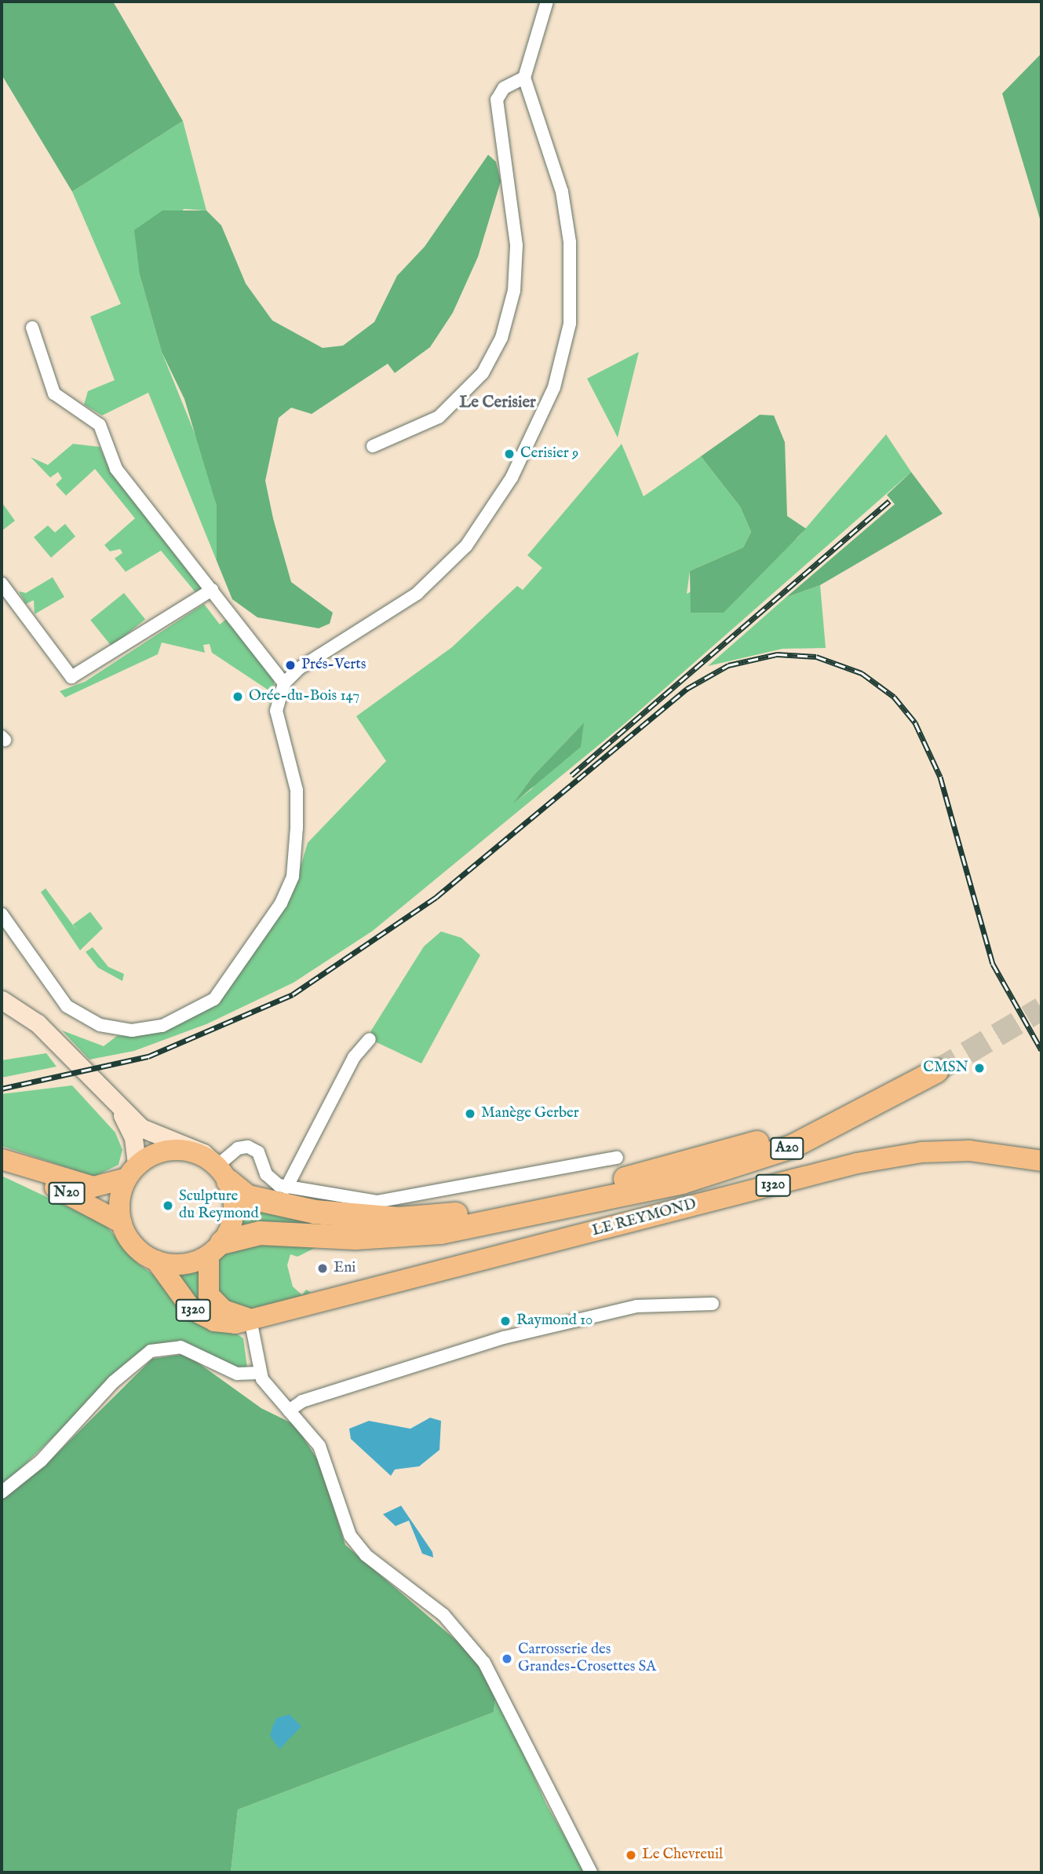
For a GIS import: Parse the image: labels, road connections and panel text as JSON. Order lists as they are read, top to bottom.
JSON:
{
  "streets": {
    "highway": ["A20"],
    "main road": ["1320", "N20", "LE REYMOND"]
  },
  "crossings": [
    ["A20", "1320"],
    ["A20", "N20"],
    ["1320", "N20"],
    ["1320", "LE REYMOND"]
  ],
  "districts": ["Le Cerisier"],
  "places": [
    "Cerisier 9",
    "Prés-Verts",
    "Orée-du-Bois 147",
    "CMSN",
    "Manège Gerber",
    "Sculpture du Reymond",
    "Eni",
    "Raymond 10",
    "Carrosserie des Grandes-Crosettes SA",
    "Le Chevreuil"
  ]
}
